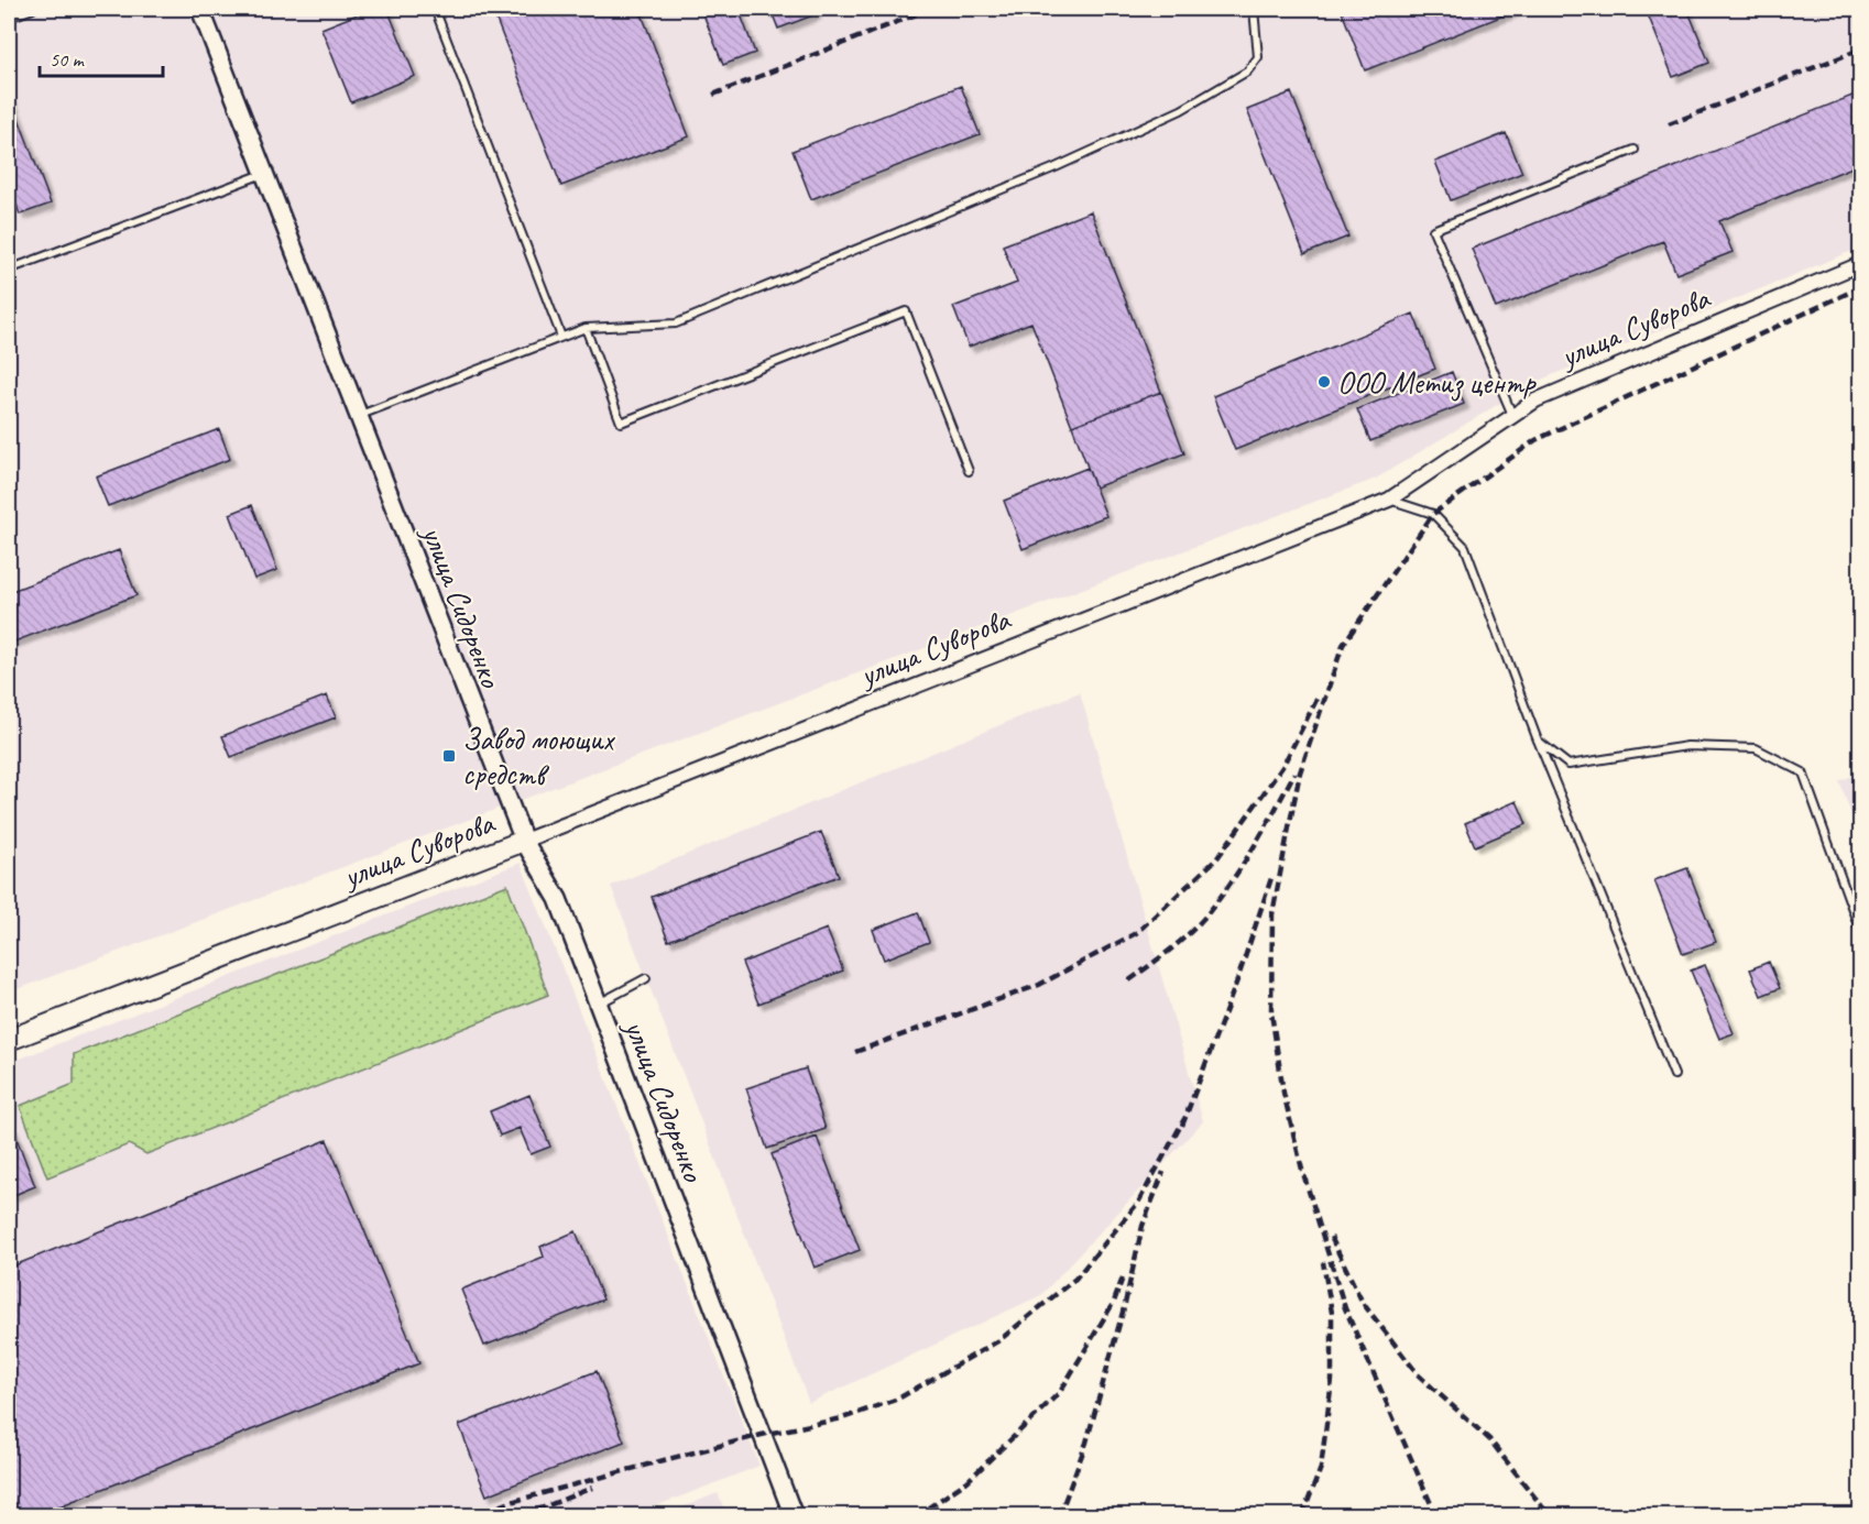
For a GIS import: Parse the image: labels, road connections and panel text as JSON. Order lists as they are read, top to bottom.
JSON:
{
  "streets": {
    "main road": ["улица Суворова"],
    "street": ["улица Сидоренко"]
  },
  "crossings": [
    ["улица Суворова", "улица Сидоренко"]
  ],
  "places": {
    "other": ["ООО Метиз центр"],
    "transit": ["Завод моющих средств"]
  },
  "scale_bar": "50 m"
}
